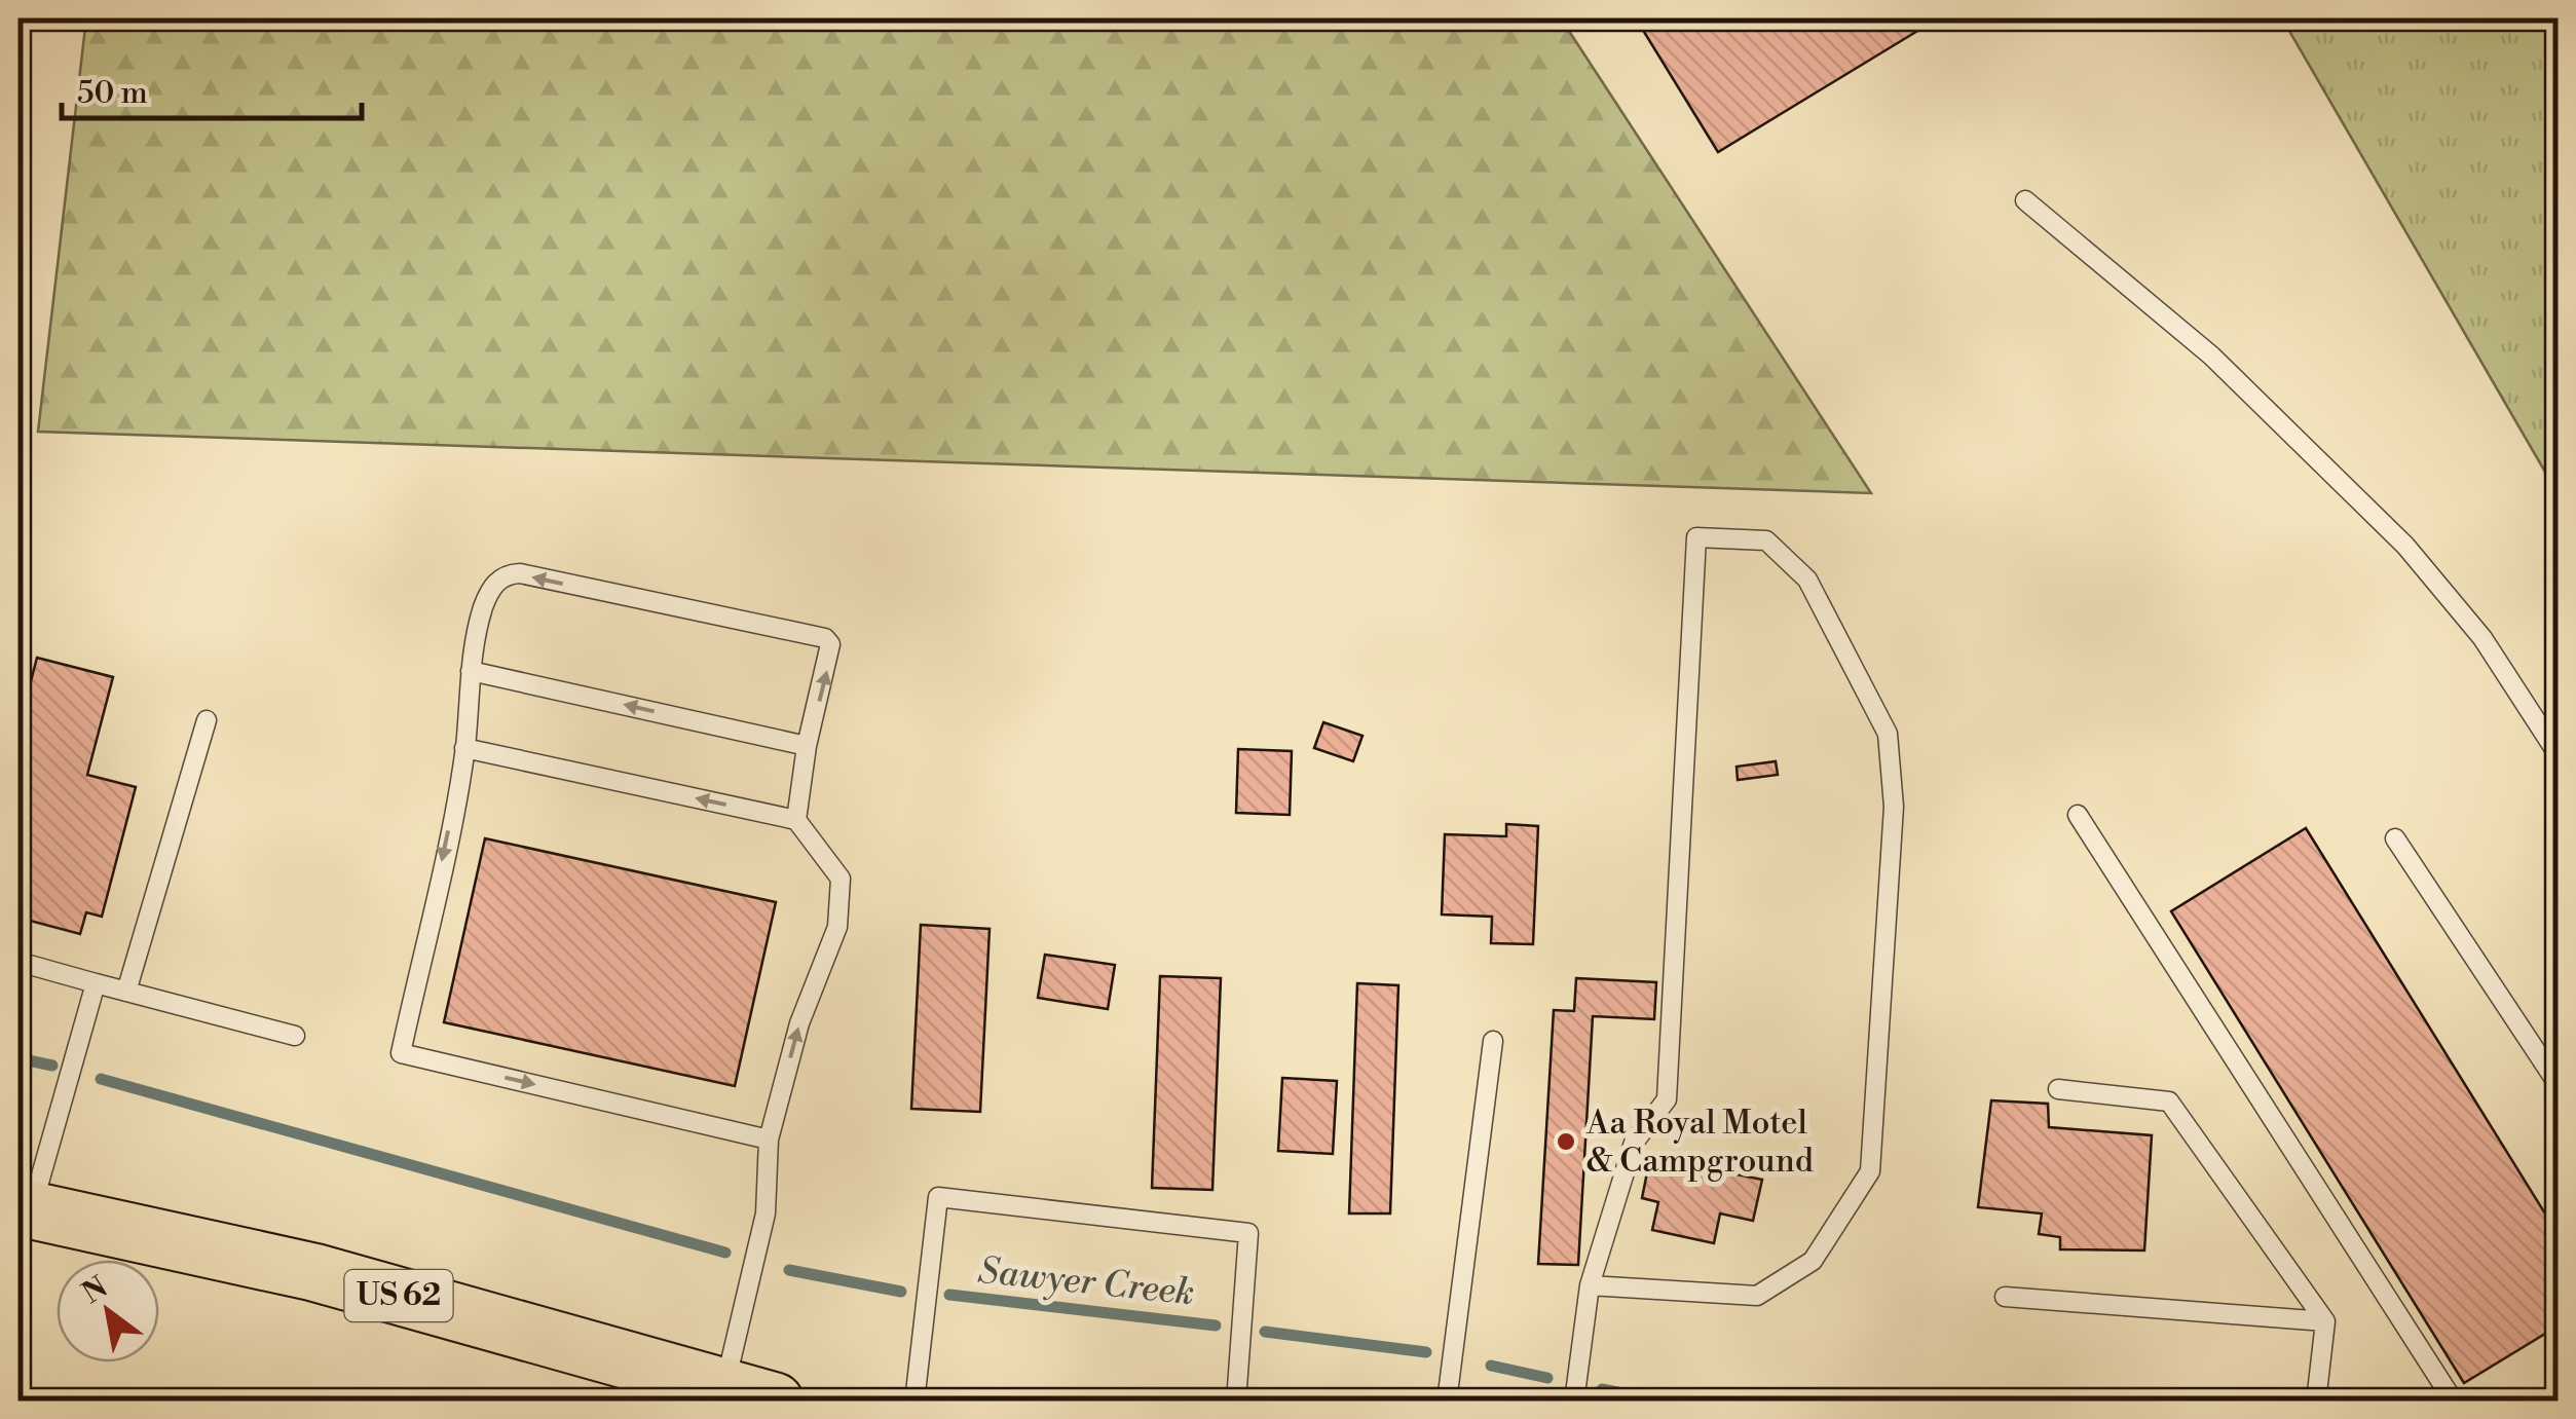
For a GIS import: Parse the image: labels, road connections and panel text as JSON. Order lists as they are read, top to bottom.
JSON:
{
  "streets": {
    "main road": ["US 62"]
  },
  "water": ["Sawyer Creek"],
  "places": ["Aa Royal Motel & Campground"],
  "scale_bar": "50 m",
  "north": "top left"
}
